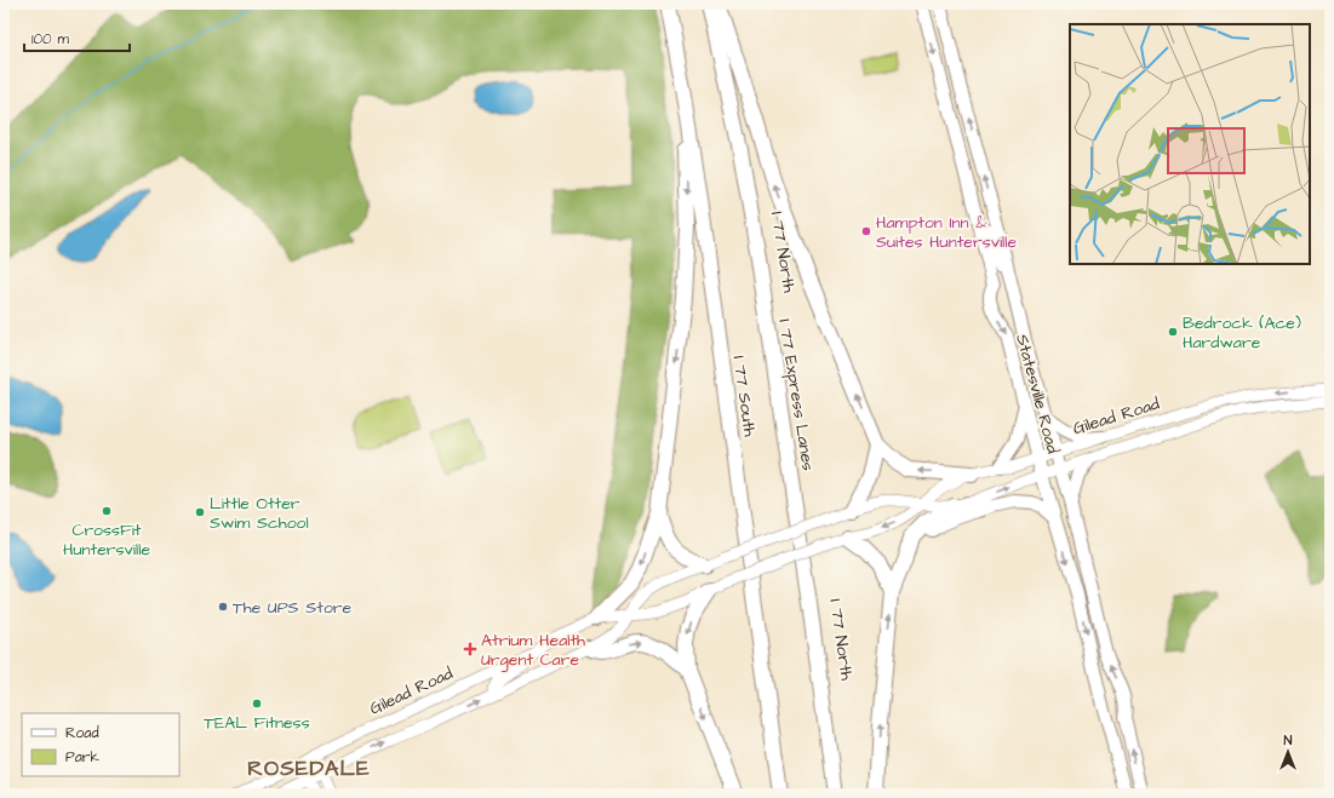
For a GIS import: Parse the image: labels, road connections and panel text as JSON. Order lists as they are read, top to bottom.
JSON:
{
  "streets": {
    "highway": ["I 77 North", "I 77 Express Lanes", "I 77 South"],
    "main road": ["Statesville Road", "Gilead Road"]
  },
  "crossings": [
    ["Statesville Road", "Gilead Road"]
  ],
  "districts": ["ROSEDALE"],
  "places": {
    "other": [
      "Hampton Inn & Suites Huntersville",
      "Bedrock (Ace) Hardware",
      "CrossFit Huntersville",
      "Little Otter Swim School",
      "The UPS Store",
      "TEAL Fitness"
    ],
    "health": ["Atrium Health Urgent Care"]
  },
  "legend": ["Road", "Park"],
  "scale_bar": "100 m",
  "north": "top"
}
